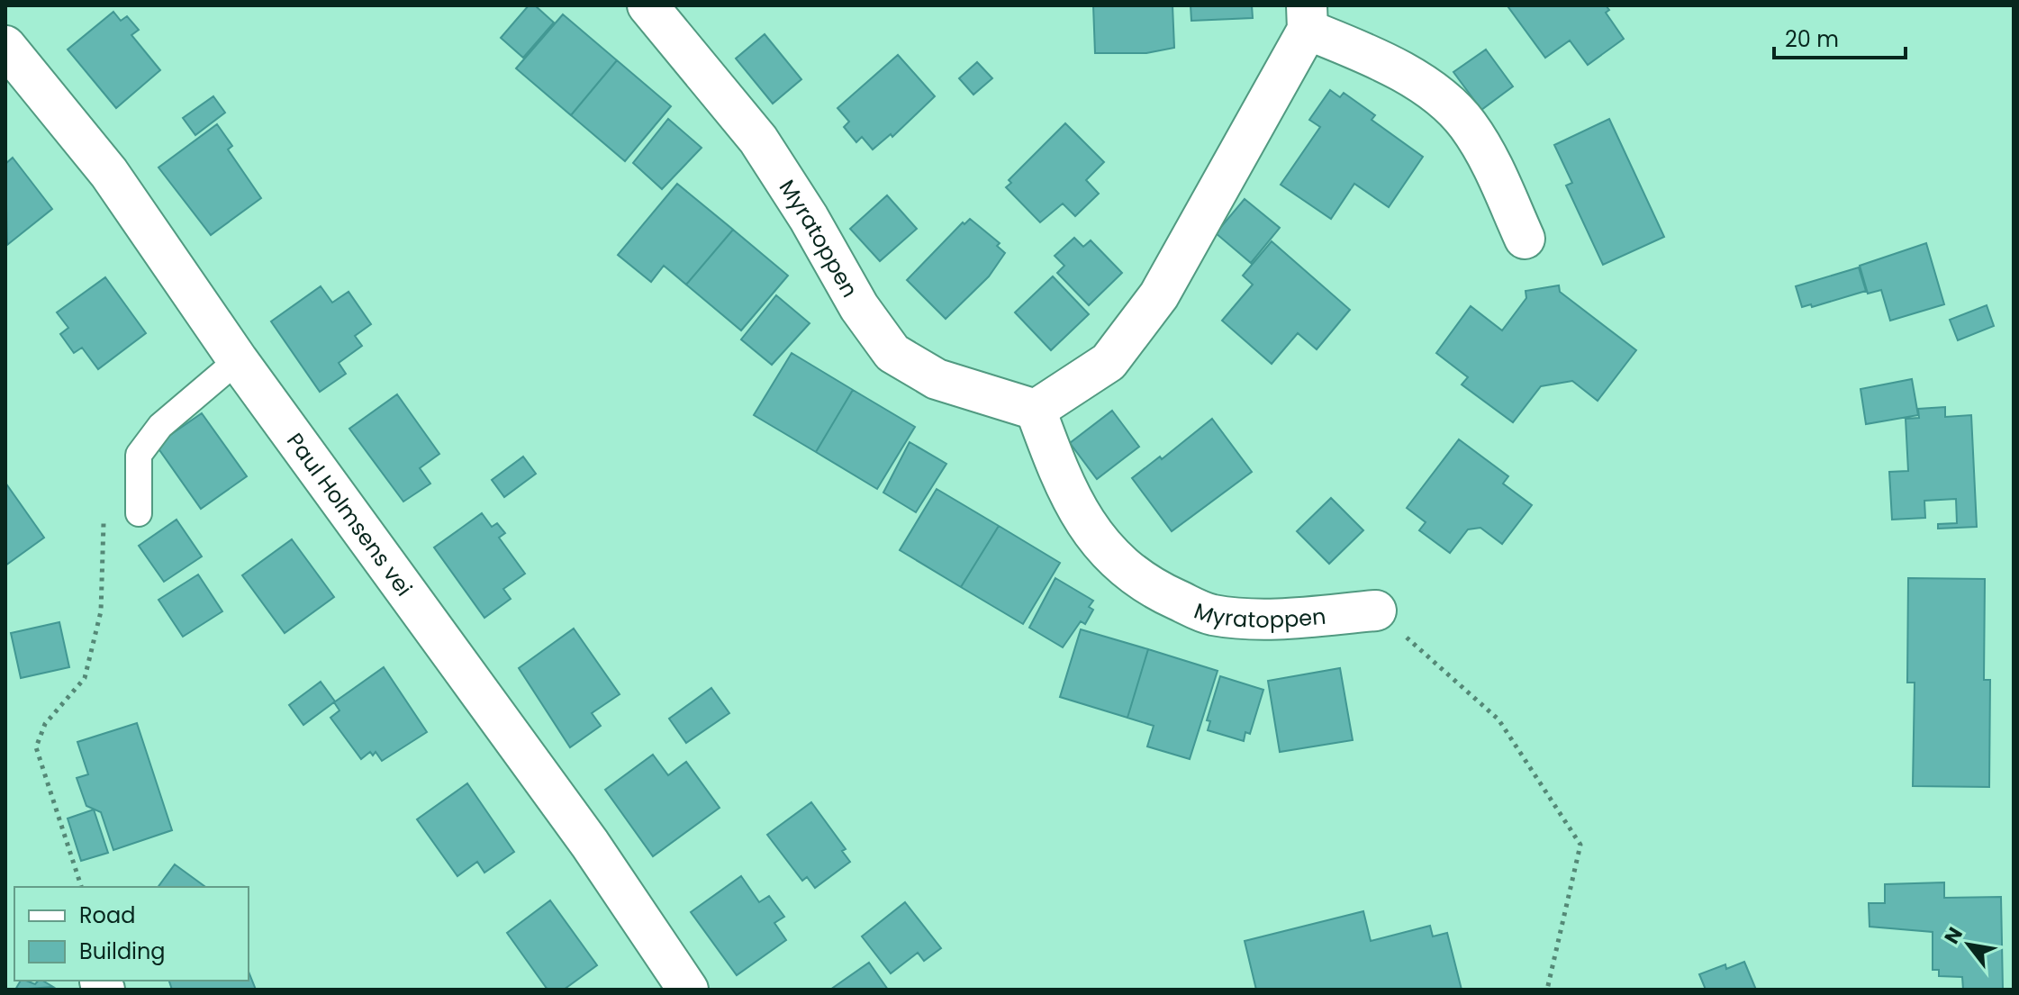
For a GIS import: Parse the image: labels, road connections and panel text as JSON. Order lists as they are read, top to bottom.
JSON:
{
  "streets": {
    "street": ["Myratoppen", "Paul Holmsens vei"]
  },
  "legend": ["Road", "Building"],
  "scale_bar": "20 m",
  "north": "top left"
}
